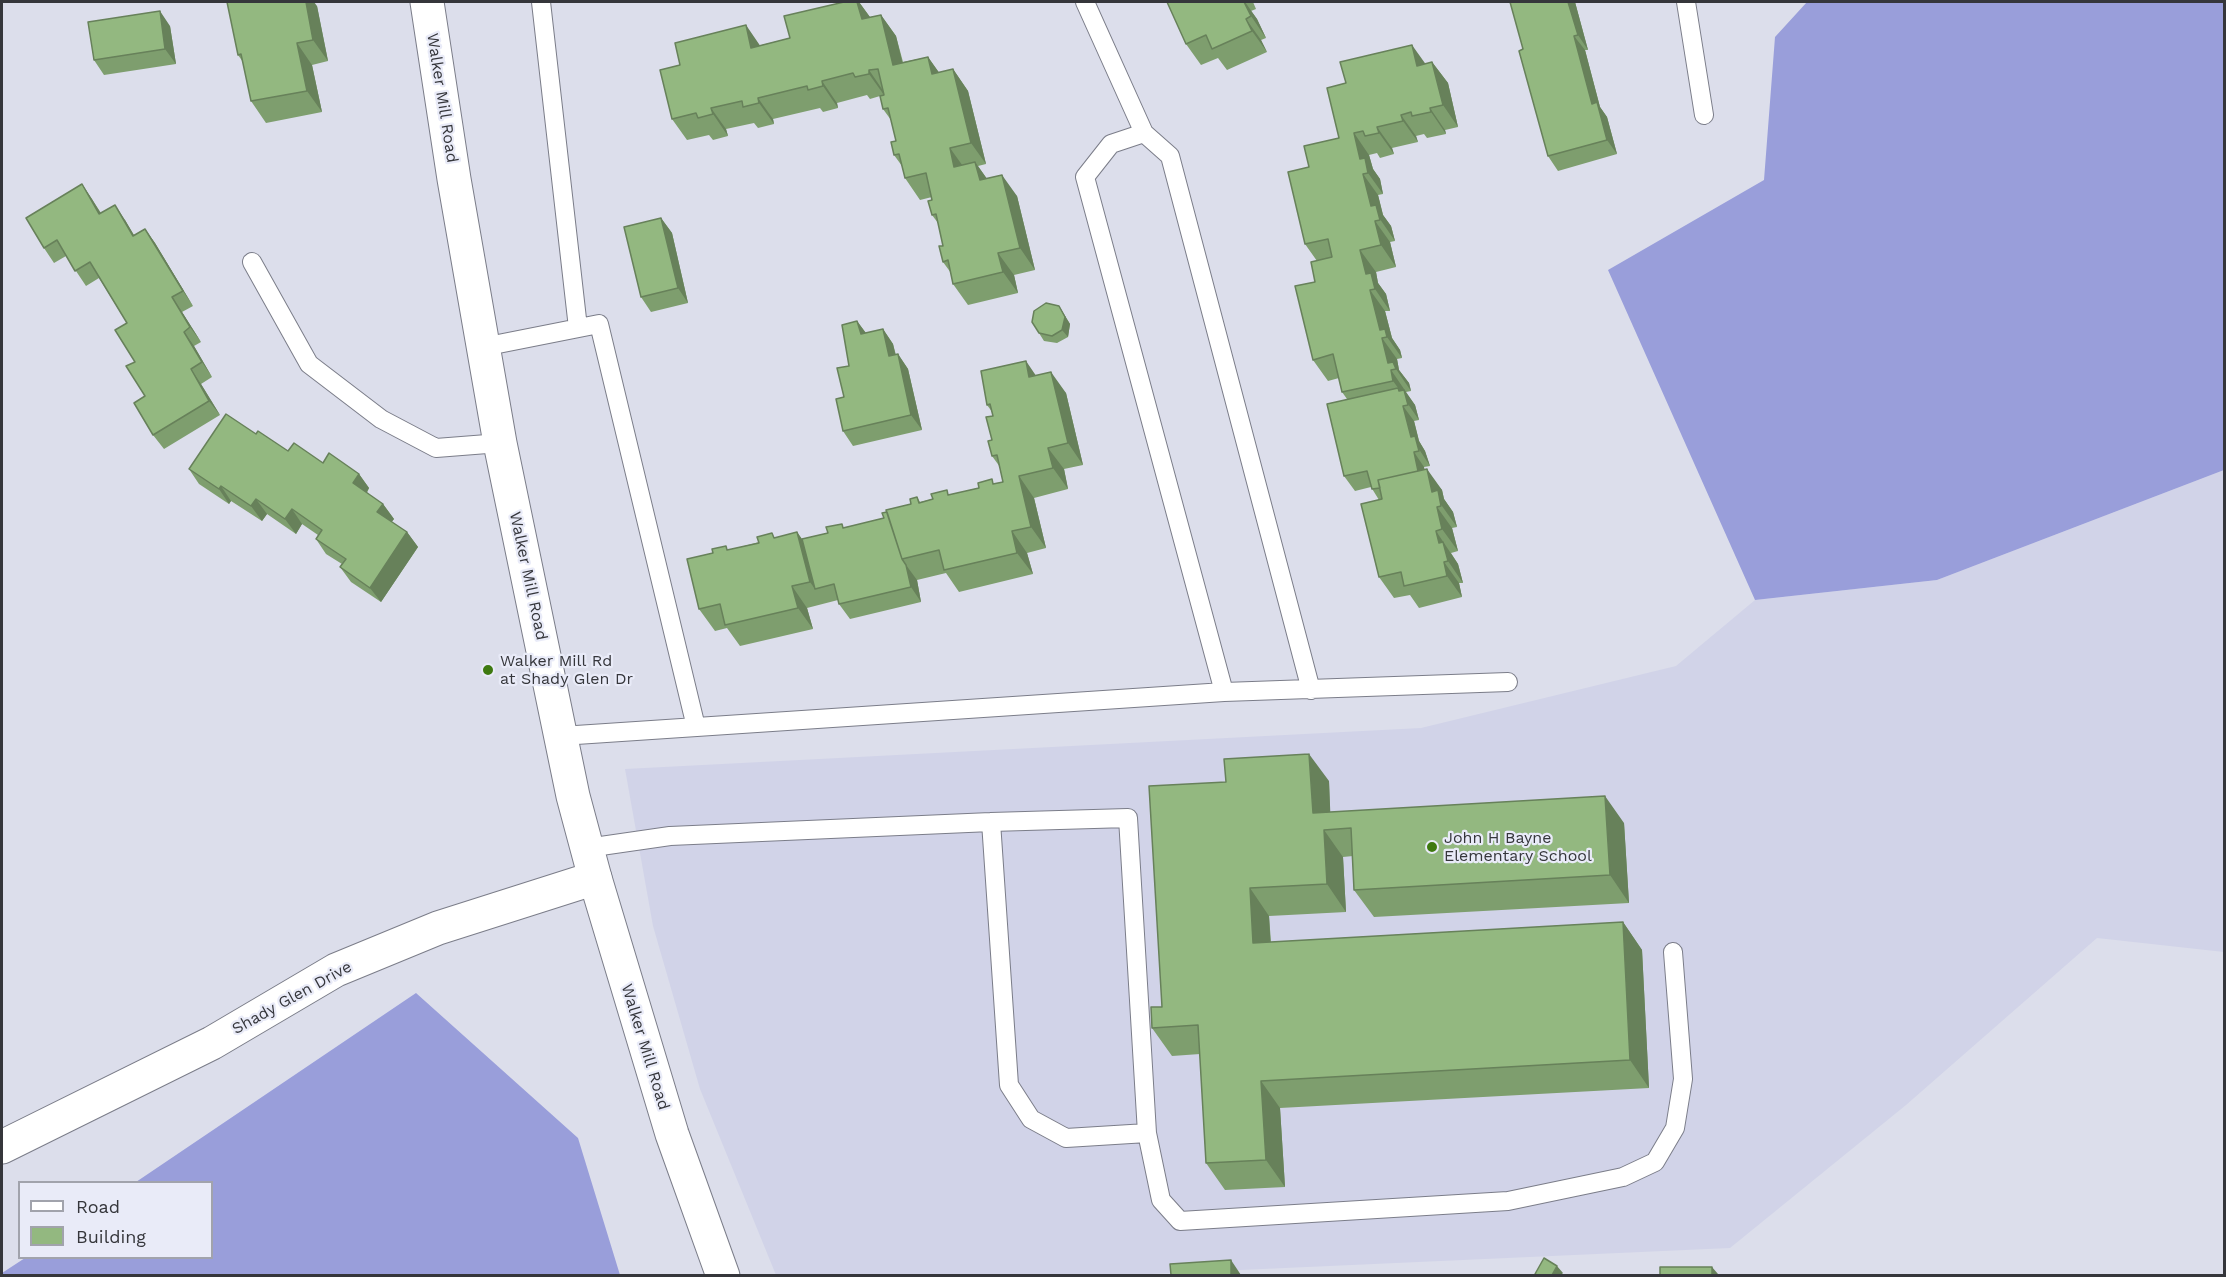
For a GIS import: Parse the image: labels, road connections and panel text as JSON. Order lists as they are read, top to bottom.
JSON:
{
  "streets": {
    "main road": ["Walker Mill Road", "Shady Glen Drive"]
  },
  "crossings": [
    ["Walker Mill Road", "Shady Glen Drive"]
  ],
  "places": ["Walker Mill Rd at Shady Glen Dr", "John H Bayne Elementary School"],
  "legend": ["Road", "Building"]
}
